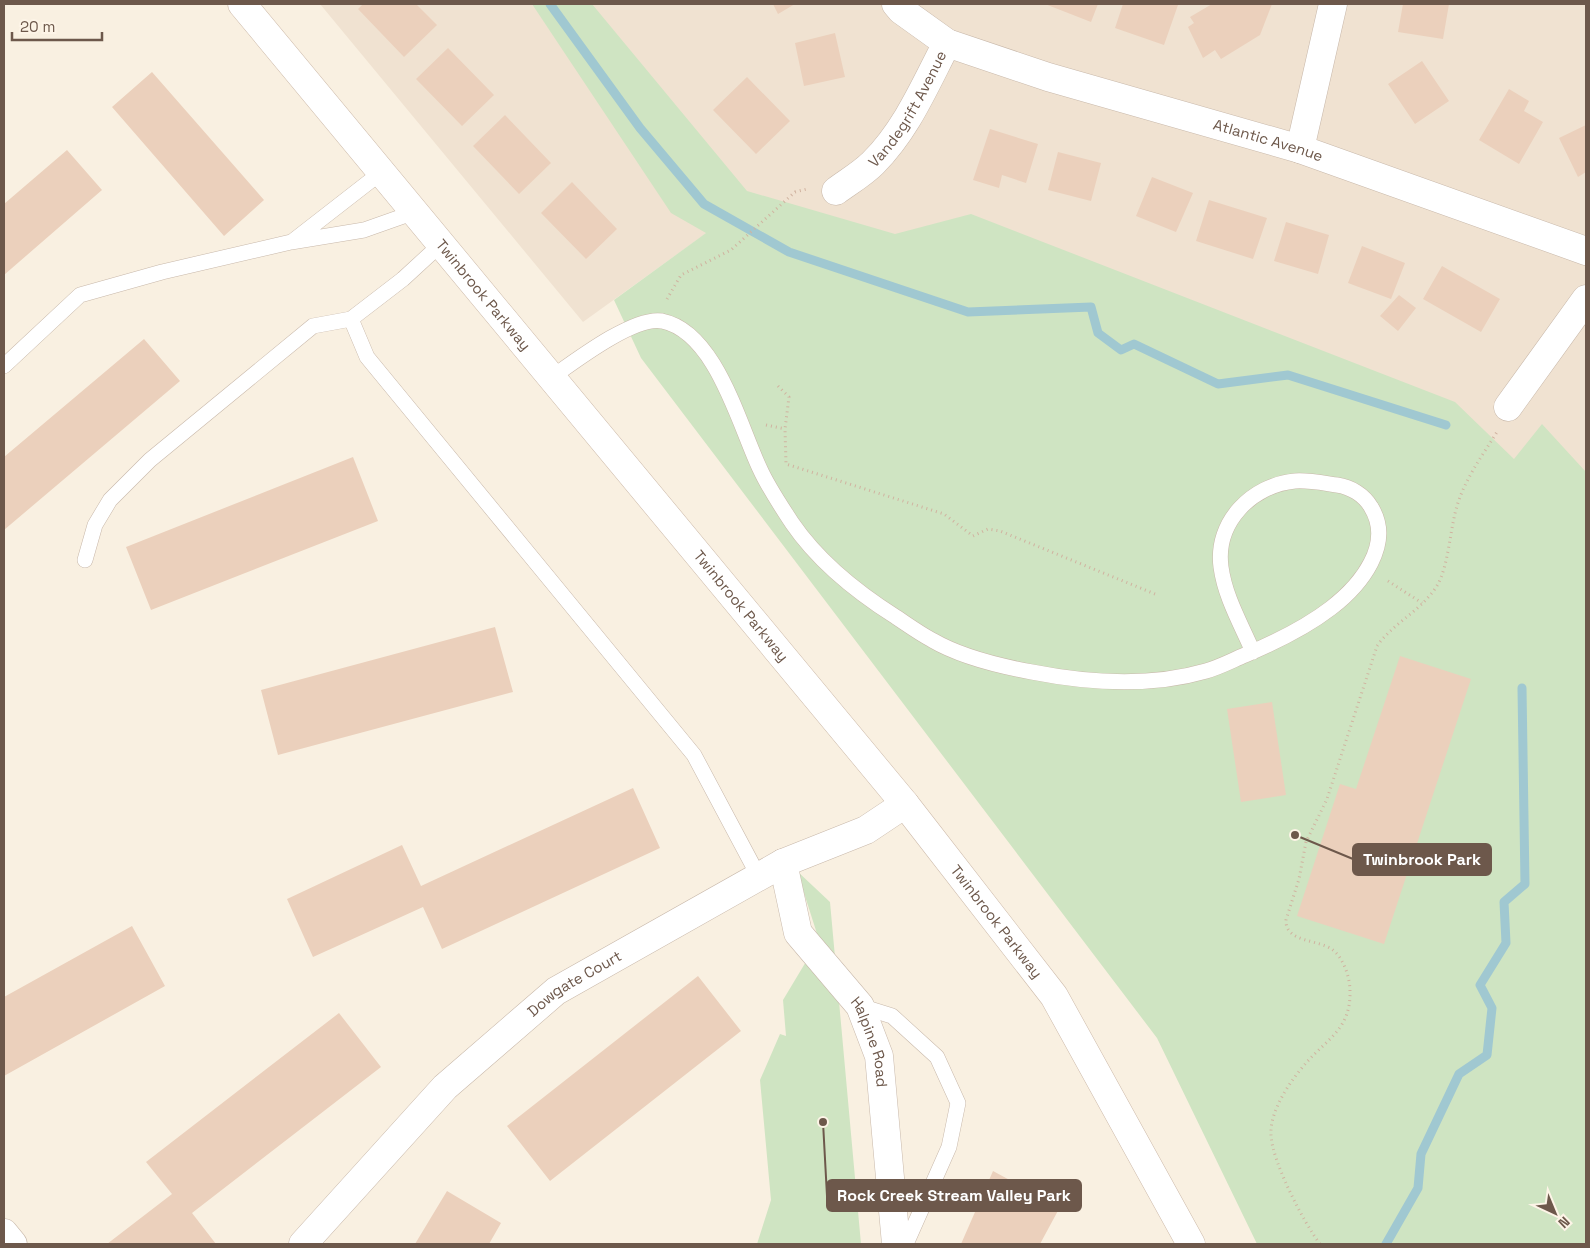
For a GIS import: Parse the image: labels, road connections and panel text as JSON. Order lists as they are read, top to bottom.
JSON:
{
  "streets": {
    "street": [
      "Vandegrift Avenue",
      "Atlantic Avenue",
      "Twinbrook Parkway",
      "Dowgate Court",
      "Halpine Road"
    ]
  },
  "crossings": [
    ["Vandegrift Avenue", "Atlantic Avenue"],
    ["Twinbrook Parkway", "Dowgate Court"],
    ["Dowgate Court", "Halpine Road"]
  ],
  "places": ["Twinbrook Park", "Rock Creek Stream Valley Park"],
  "scale_bar": "20 m",
  "north": "bottom right"
}
